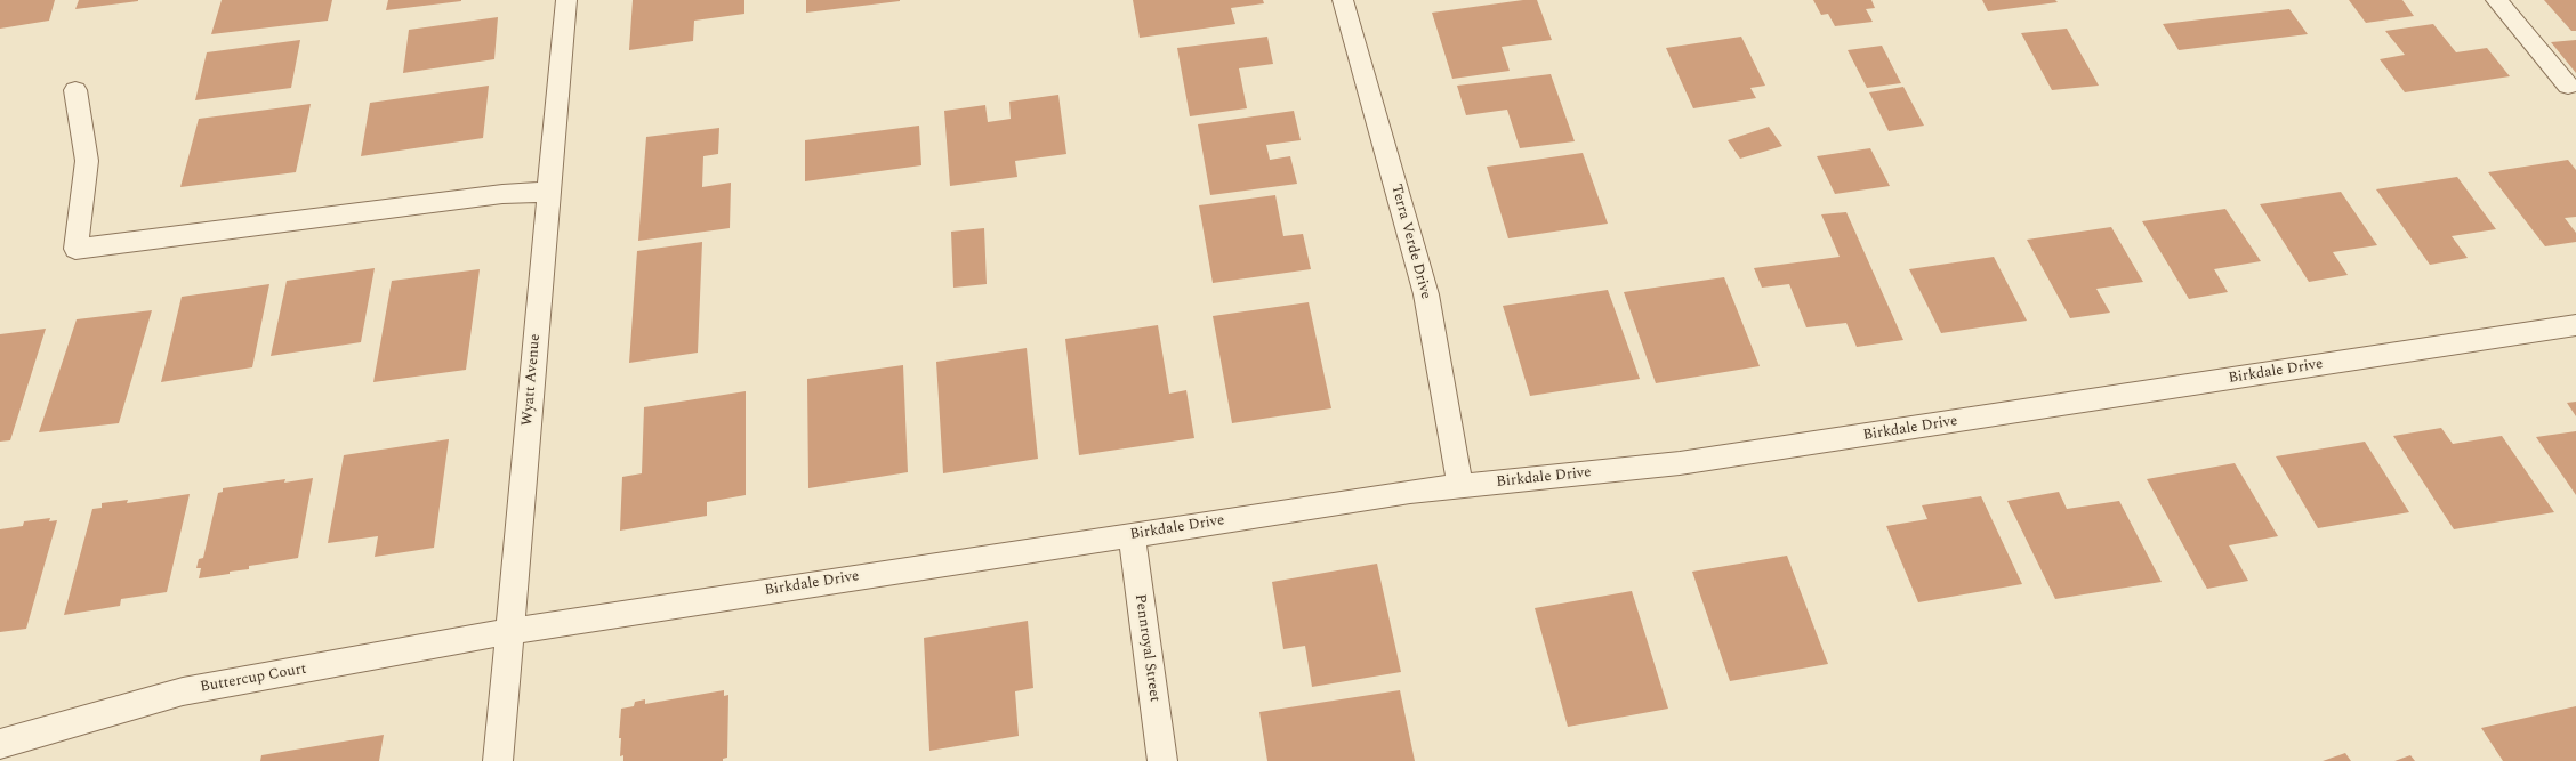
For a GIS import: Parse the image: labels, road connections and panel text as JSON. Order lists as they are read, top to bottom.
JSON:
{
  "streets": {
    "street": [
      "Terra Verde Drive",
      "Birkdale Drive",
      "Wyatt Avenue",
      "Pennroyal Street",
      "Buttercup Court"
    ]
  },
  "crossings": [
    ["Terra Verde Drive", "Birkdale Drive"],
    ["Birkdale Drive", "Wyatt Avenue"],
    ["Birkdale Drive", "Pennroyal Street"],
    ["Birkdale Drive", "Buttercup Court"],
    ["Wyatt Avenue", "Buttercup Court"]
  ]
}
